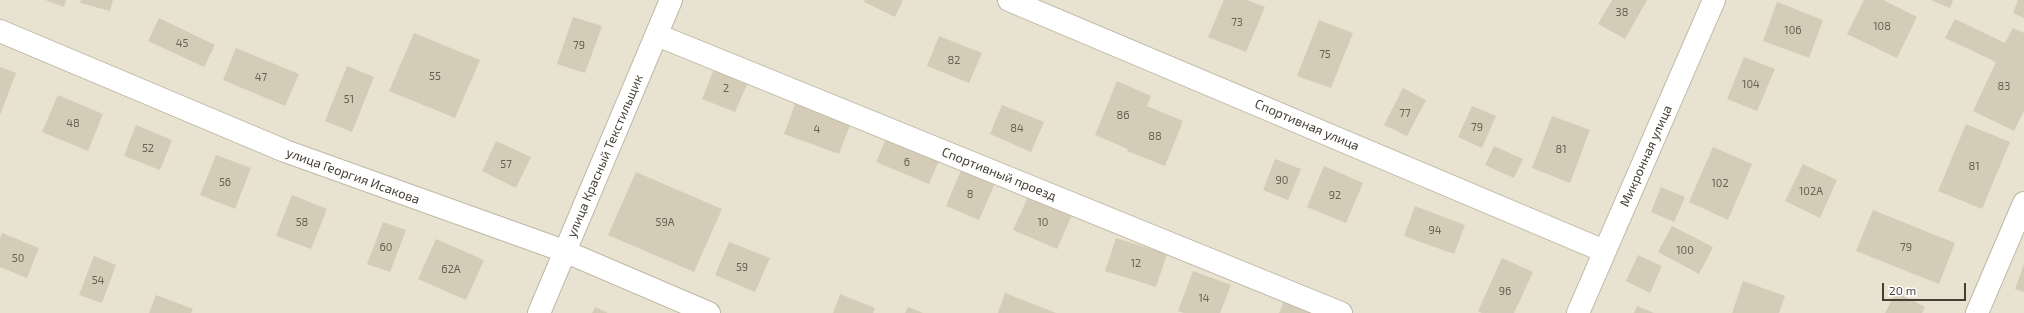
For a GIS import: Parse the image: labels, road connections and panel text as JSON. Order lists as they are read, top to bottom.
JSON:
{
  "streets": {
    "street": [
      "Спортивная улица",
      "улица Красный Текстильщик",
      "Микронная улица",
      "Спортивный проезд",
      "улица Георгия Исакова"
    ]
  },
  "crossings": [
    ["Спортивная улица", "Микронная улица"],
    ["улица Красный Текстильщик", "Спортивный проезд"],
    ["улица Красный Текстильщик", "улица Георгия Исакова"]
  ],
  "house_numbers": [
    "38",
    "73",
    "108",
    "106",
    "45",
    "79",
    "75",
    "82",
    "55",
    "47",
    "104",
    "83",
    "2",
    "51",
    "77",
    "86",
    "48",
    "79",
    "84",
    "4",
    "88",
    "52",
    "81",
    "6",
    "57",
    "81",
    "90",
    "56",
    "102",
    "102А",
    "8",
    "92",
    "58",
    "59А",
    "10",
    "94",
    "60",
    "79",
    "100",
    "50",
    "12",
    "59",
    "62А",
    "54",
    "96",
    "14"
  ],
  "scale_bar": "20 m"
}
